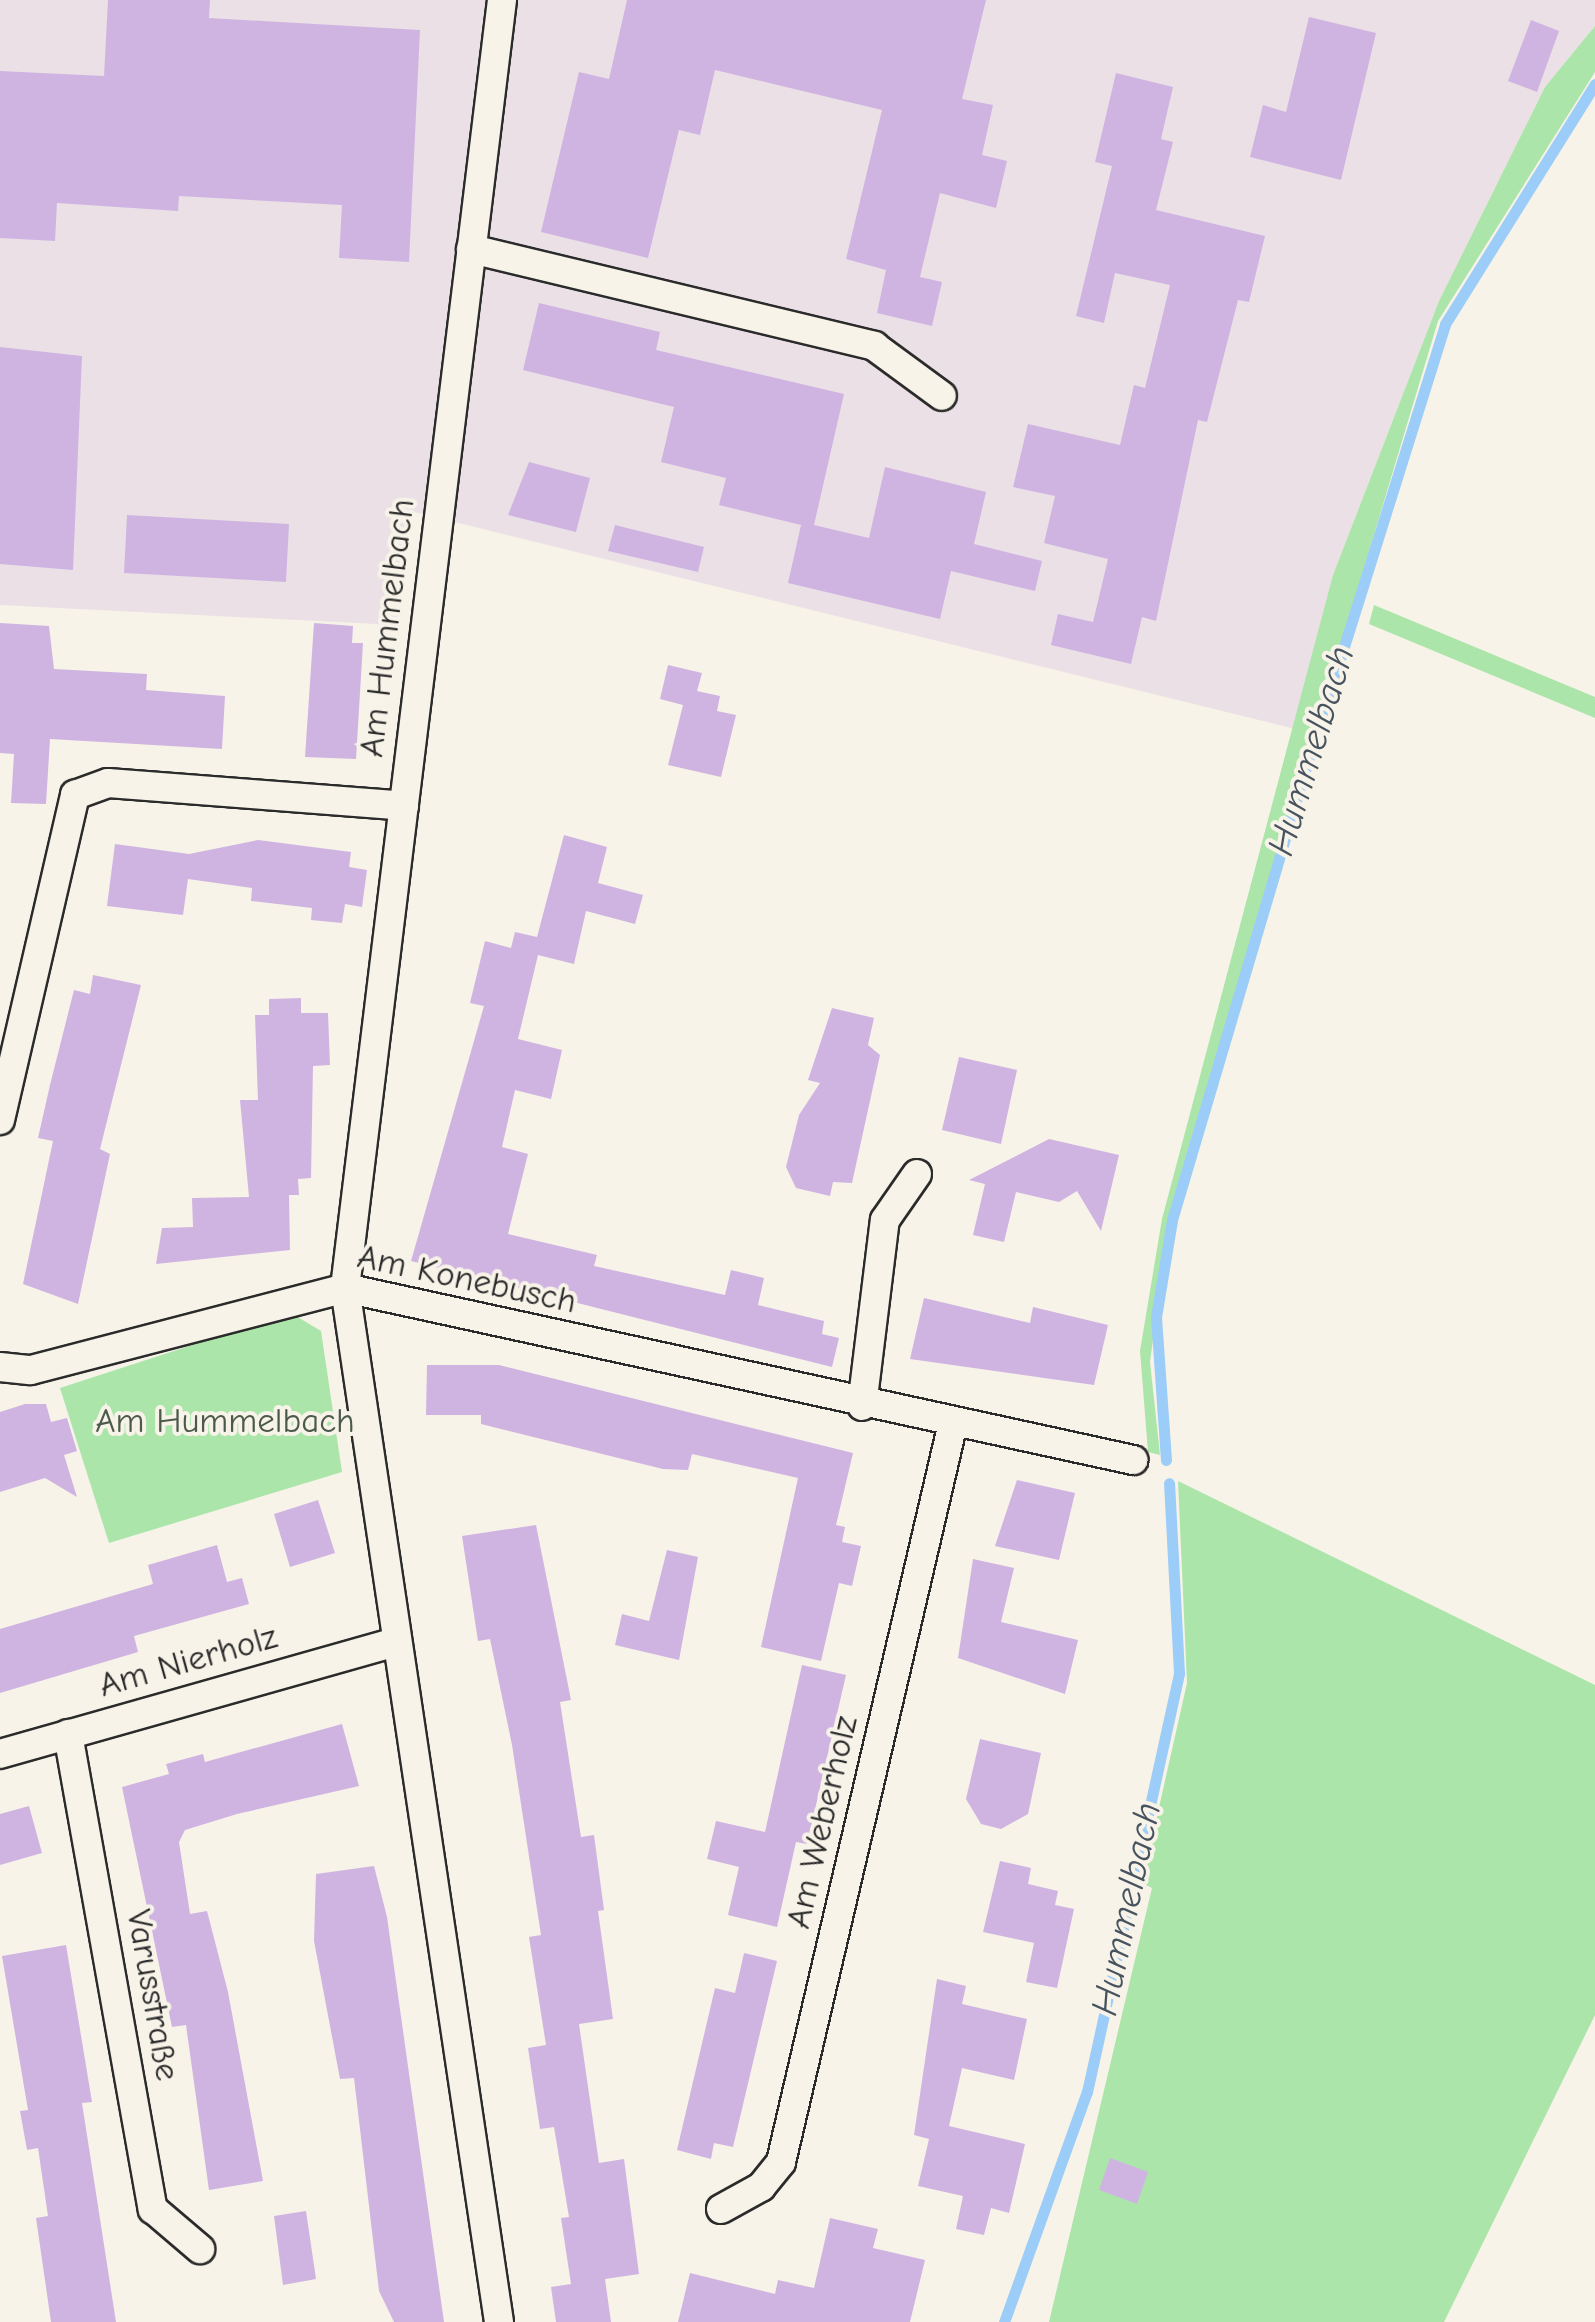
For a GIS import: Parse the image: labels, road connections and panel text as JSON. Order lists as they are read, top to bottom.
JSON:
{
  "streets": {
    "street": [
      "Am Hummelbach",
      "Am Konebusch",
      "Am Nierholz",
      "Am Weberholz",
      "Varusstraße"
    ]
  },
  "crossings": [
    ["Am Hummelbach", "Am Konebusch"],
    ["Am Hummelbach", "Am Nierholz"],
    ["Am Konebusch", "Am Weberholz"],
    ["Am Nierholz", "Varusstraße"]
  ],
  "water": ["Hummelbach"],
  "parks": ["Am Hummelbach"]
}
